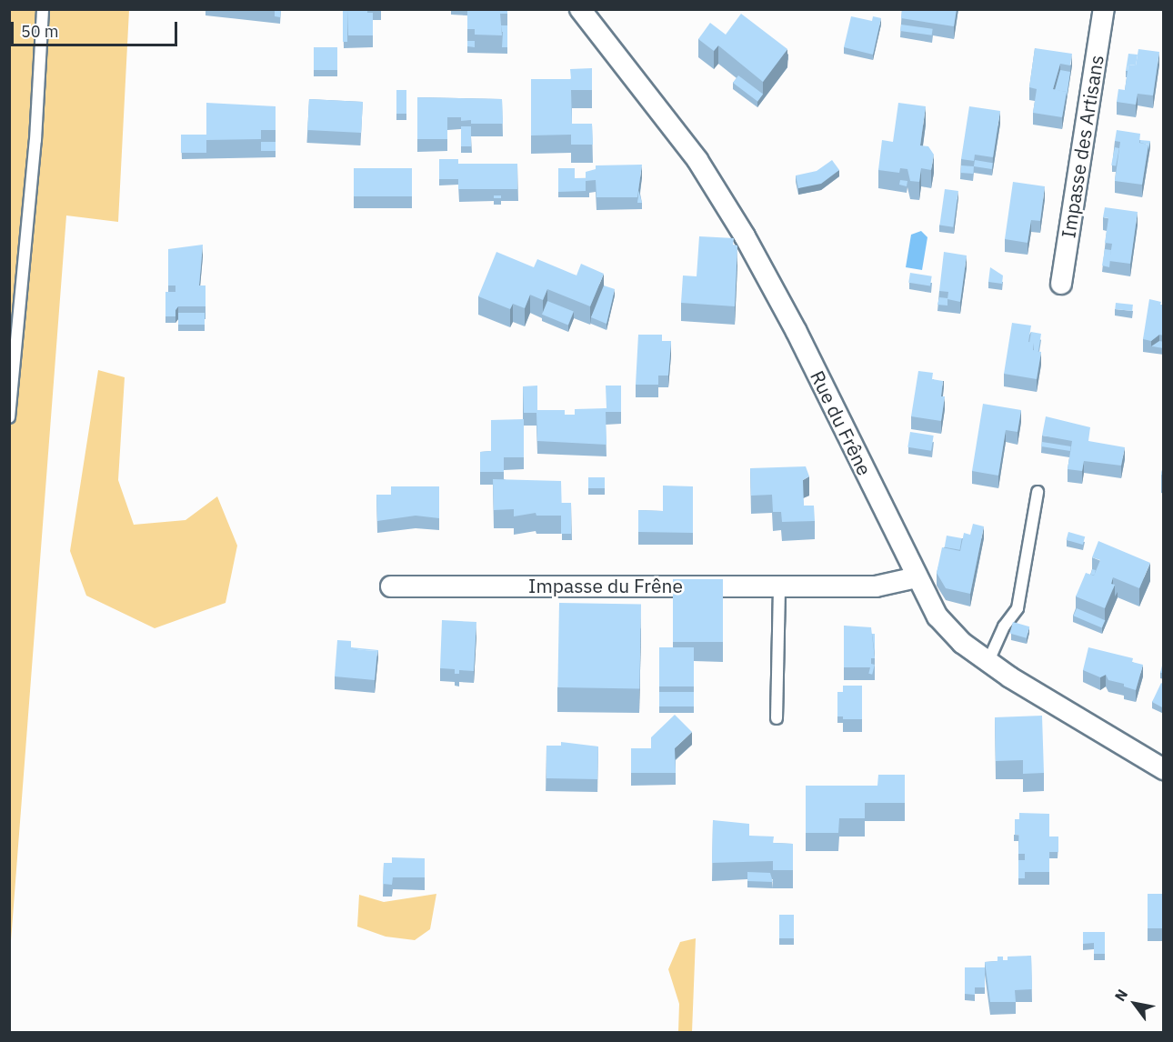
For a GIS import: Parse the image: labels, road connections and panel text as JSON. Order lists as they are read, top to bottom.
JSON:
{
  "streets": {
    "street": ["Impasse des Artisans", "Rue du Frêne", "Impasse du Frêne"]
  },
  "crossings": [
    ["Rue du Frêne", "Impasse du Frêne"]
  ],
  "scale_bar": "50 m",
  "north": "top left"
}
